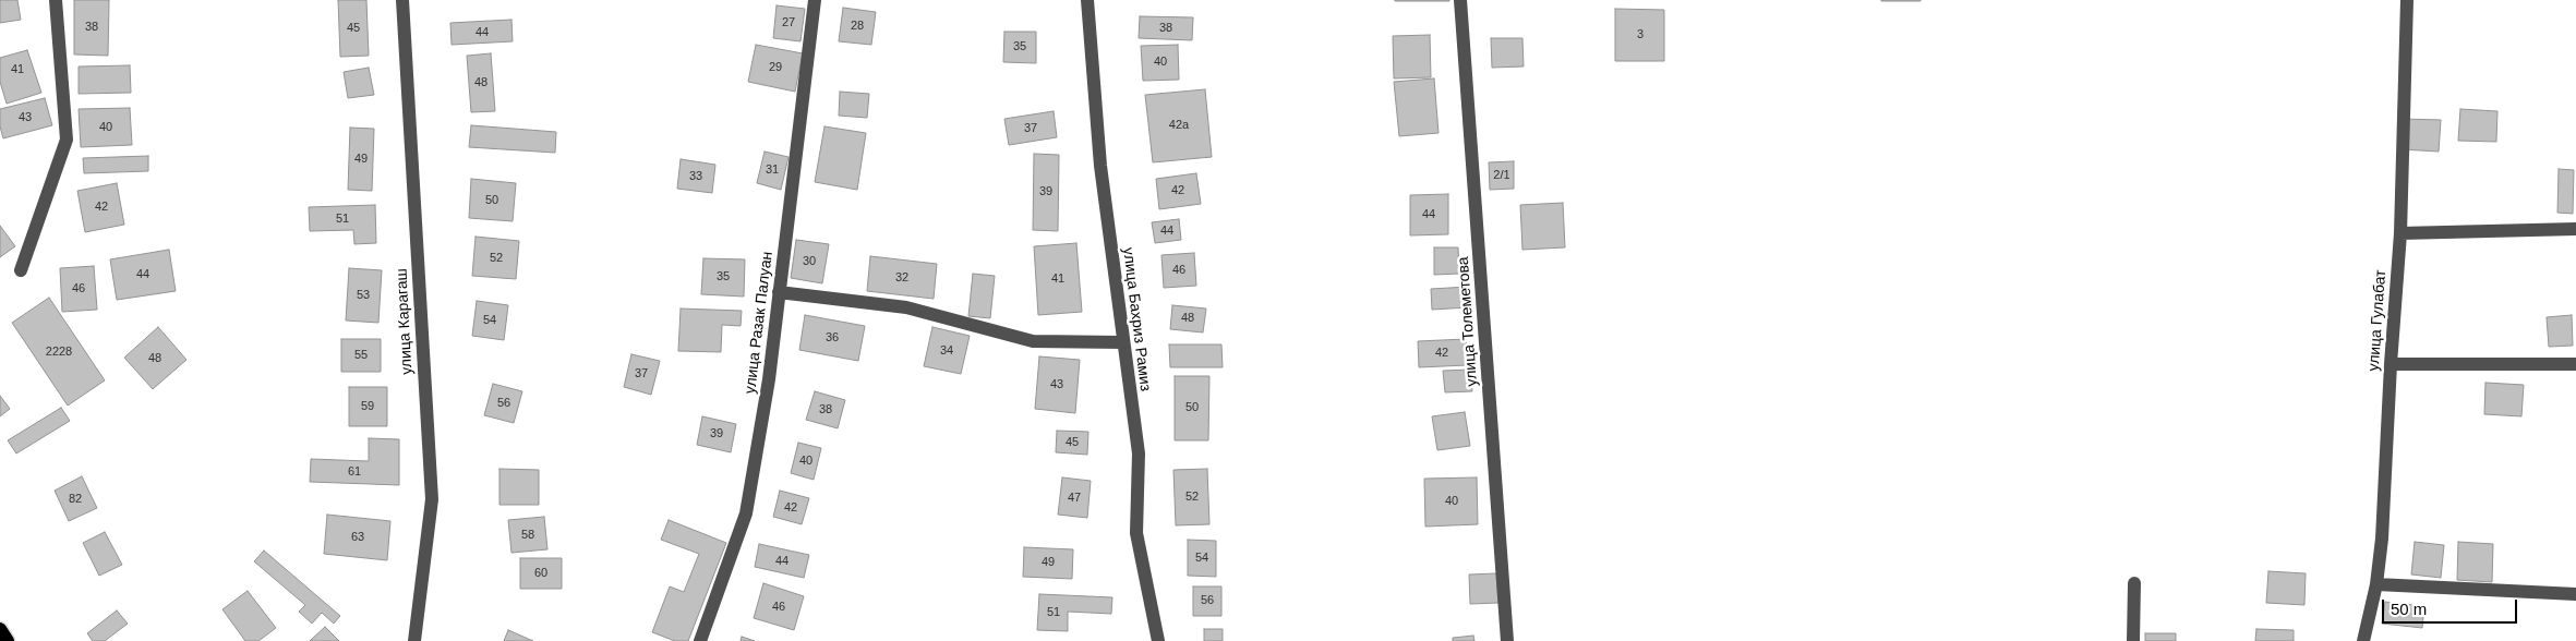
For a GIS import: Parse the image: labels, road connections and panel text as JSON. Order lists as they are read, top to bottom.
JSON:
{
  "streets": {
    "street": [
      "улица Бахриз Рамиз",
      "улица Гулабат",
      "улица Карагаш",
      "улица Толеметова",
      "улица Разак Палуан"
    ]
  },
  "house_numbers": [
    "27",
    "28",
    "38",
    "45",
    "38",
    "44",
    "3",
    "35",
    "40",
    "29",
    "41",
    "48",
    "43",
    "42а",
    "40",
    "37",
    "49",
    "31",
    "2/1",
    "33",
    "42",
    "39",
    "50",
    "42",
    "44",
    "51",
    "44",
    "52",
    "30",
    "46",
    "44",
    "35",
    "32",
    "41",
    "46",
    "53",
    "48",
    "54",
    "36",
    "34",
    "2228",
    "42",
    "55",
    "48",
    "37",
    "43",
    "56",
    "59",
    "50",
    "38",
    "39",
    "45",
    "40",
    "61",
    "52",
    "47",
    "82",
    "40",
    "42",
    "58",
    "63",
    "54",
    "44",
    "49",
    "60",
    "56",
    "46",
    "51"
  ],
  "scale_bar": "50 m"
}
